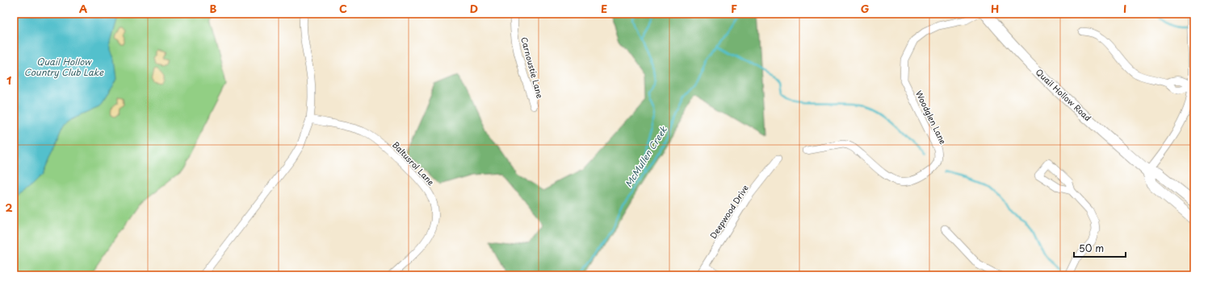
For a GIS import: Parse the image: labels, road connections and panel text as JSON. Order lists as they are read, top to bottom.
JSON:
{
  "streets": {
    "main road": ["Quail Hollow Road"],
    "street": [
      "Carnoustie Lane",
      "Woodglen Lane",
      "Baltusrol Lane",
      "Deepwood Drive"
    ]
  },
  "water": ["Quail Hollow Country Club Lake", "McMullen Creek"],
  "scale_bar": "50 m",
  "grid": {
    "columns": [
      "A",
      "B",
      "C",
      "D",
      "E",
      "F",
      "G",
      "H",
      "I"
    ],
    "rows": ["1", "2"]
  }
}
